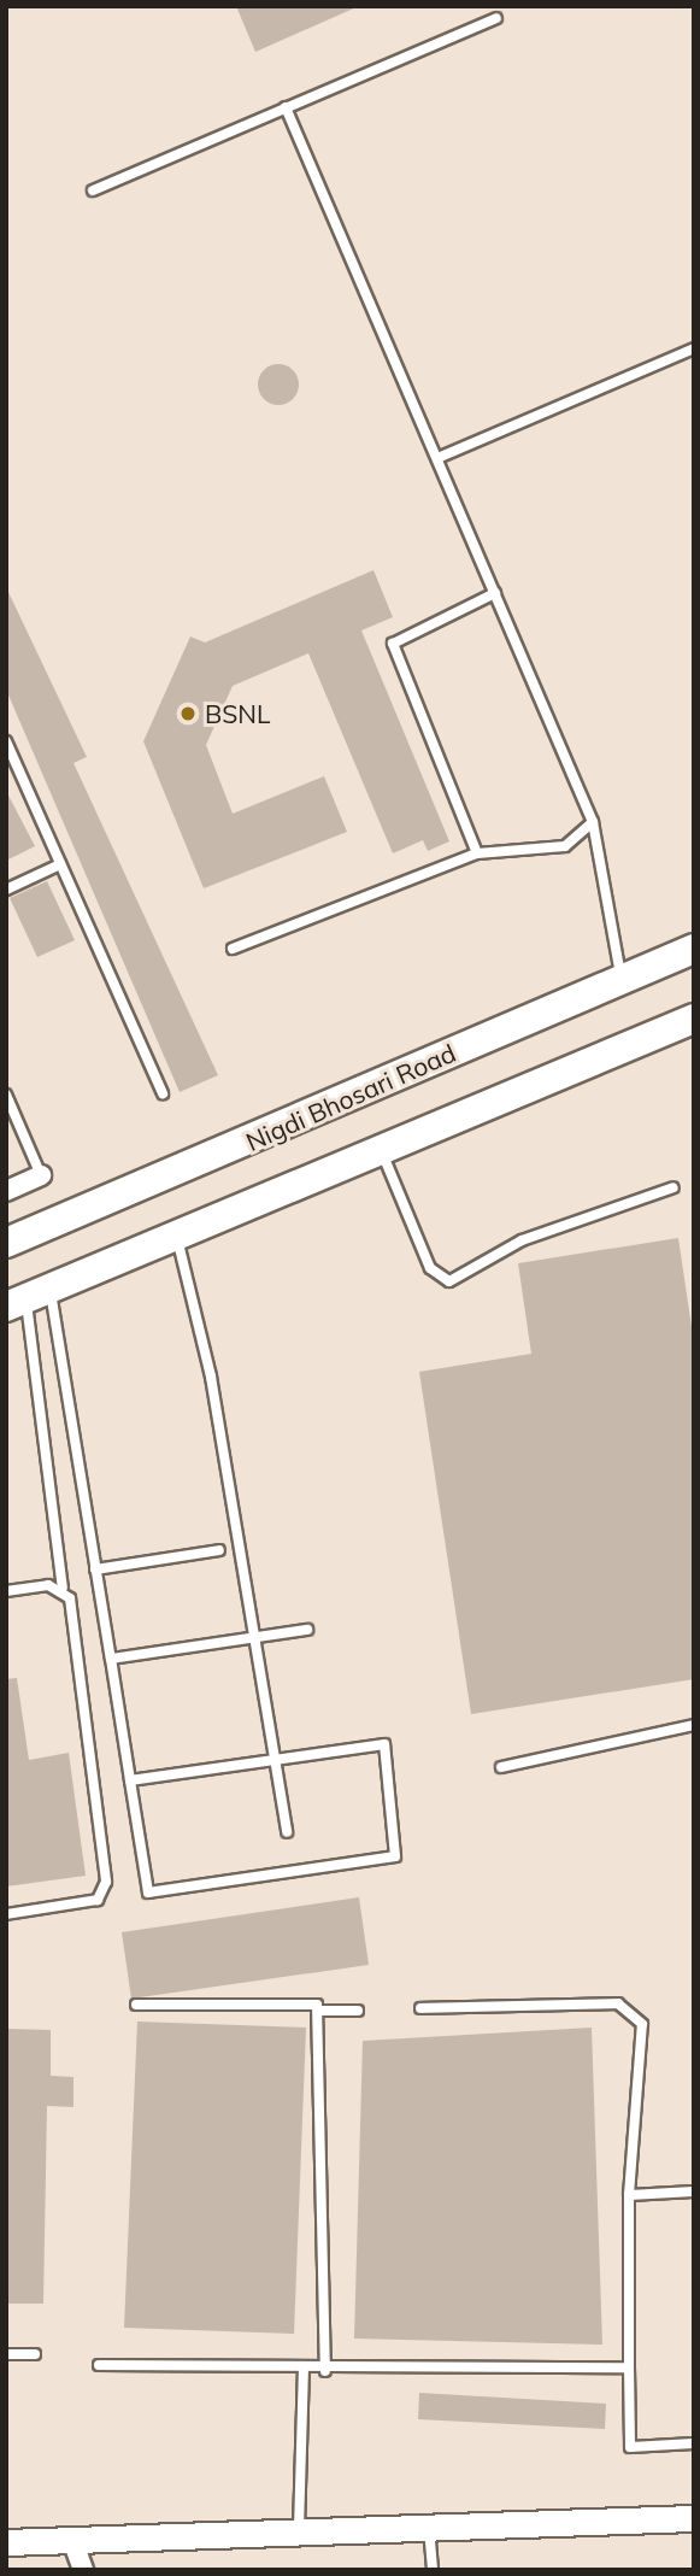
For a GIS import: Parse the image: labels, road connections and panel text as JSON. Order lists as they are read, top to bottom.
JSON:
{
  "streets": {
    "main road": ["Nigdi Bhosari Road"]
  },
  "places": ["BSNL"]
}
